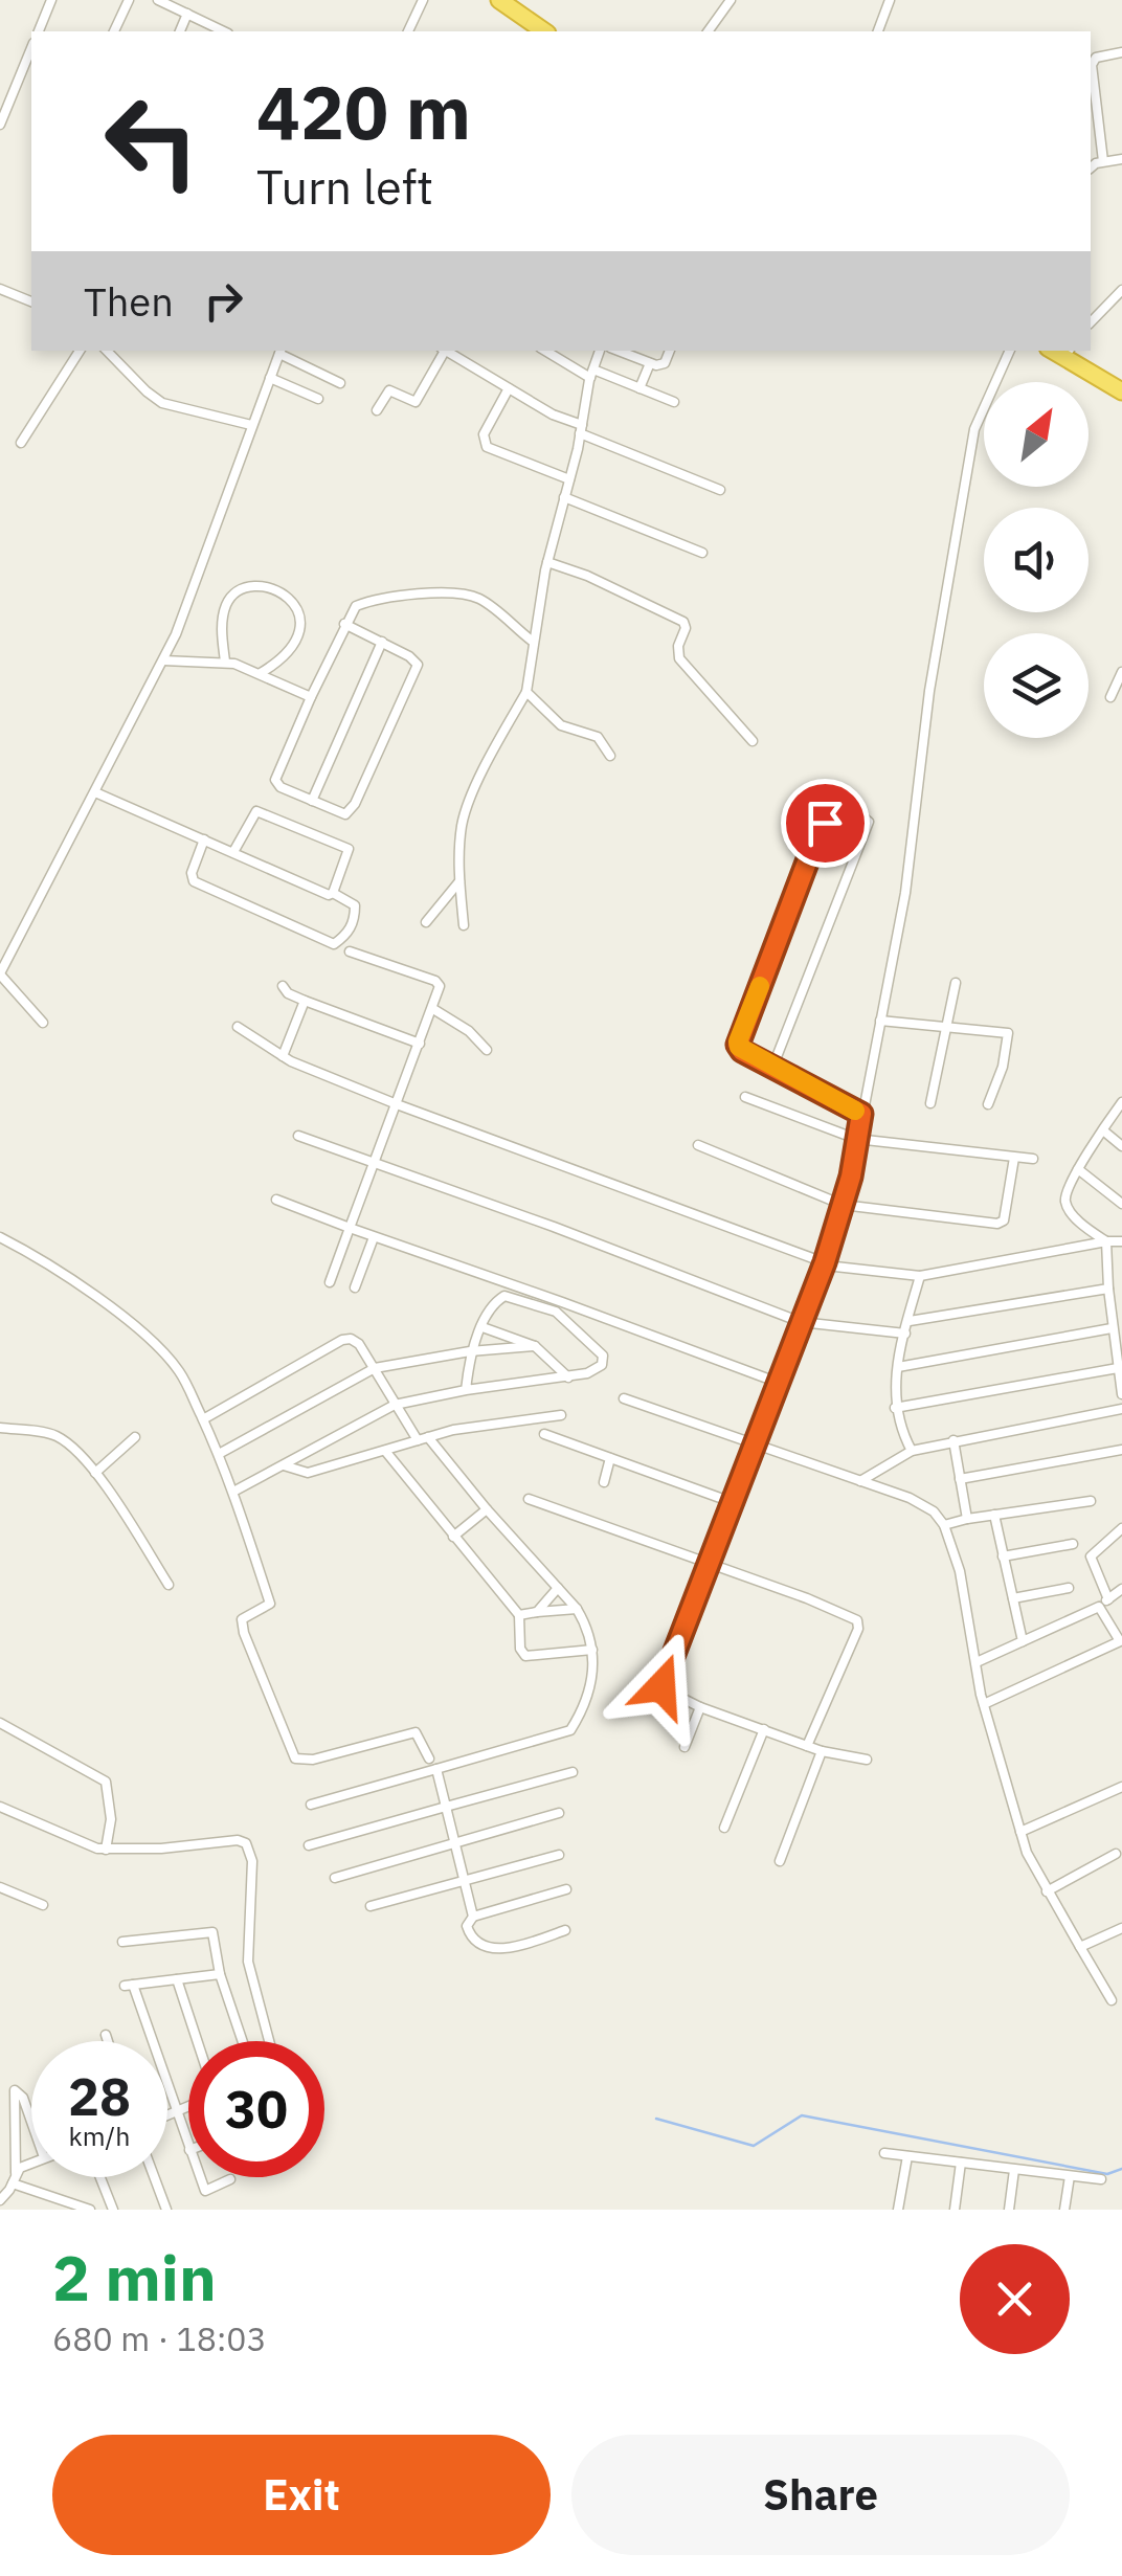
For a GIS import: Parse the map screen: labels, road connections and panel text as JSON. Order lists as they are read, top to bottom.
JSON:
{
  "north": "top right",
  "page": {
    "turn": ["420 m", "Turn left"],
    "then": "Then",
    "speed": "28 km/h",
    "limit": "30",
    "heading": ["2 min", "680 m · 18:03"],
    "buttons": ["Exit", "Share"]
  }
}
